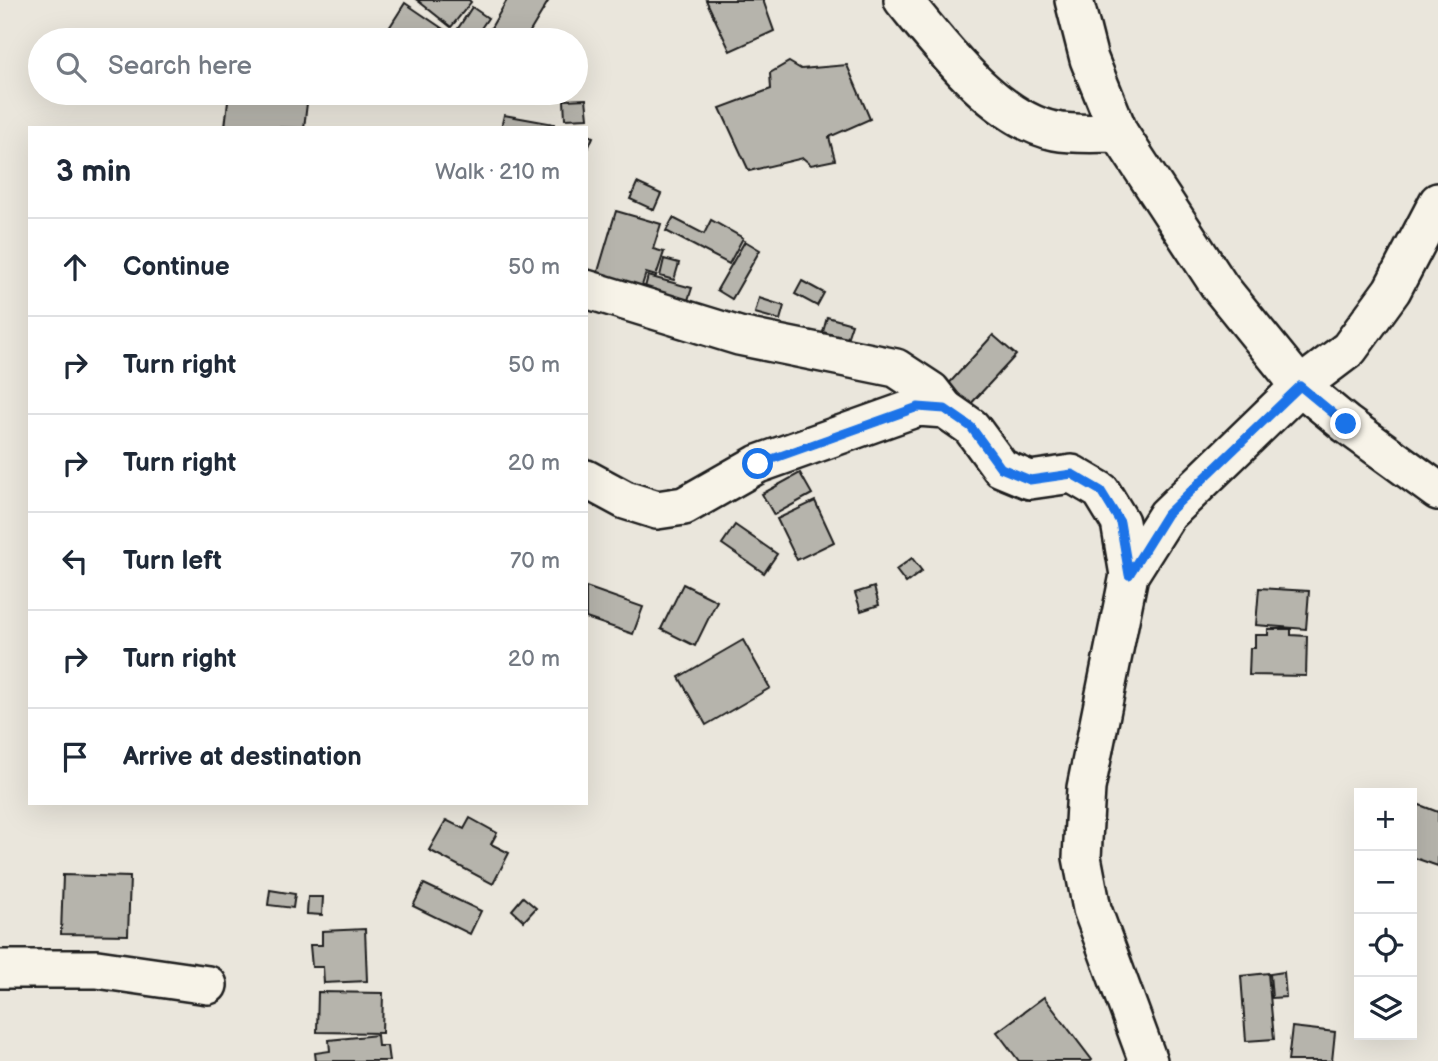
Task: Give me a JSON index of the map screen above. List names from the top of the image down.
{
  "page": {
    "search": "Search here",
    "heading": ["3 min", "Walk · 210 m"],
    "list": [
      ["Continue", "50 m"],
      ["Turn right", "50 m"],
      ["Turn right", "20 m"],
      ["Turn left", "70 m"],
      ["Turn right", "20 m"],
      "Arrive at destination"
    ],
    "map_buttons": ["+", "−"]
  }
}
